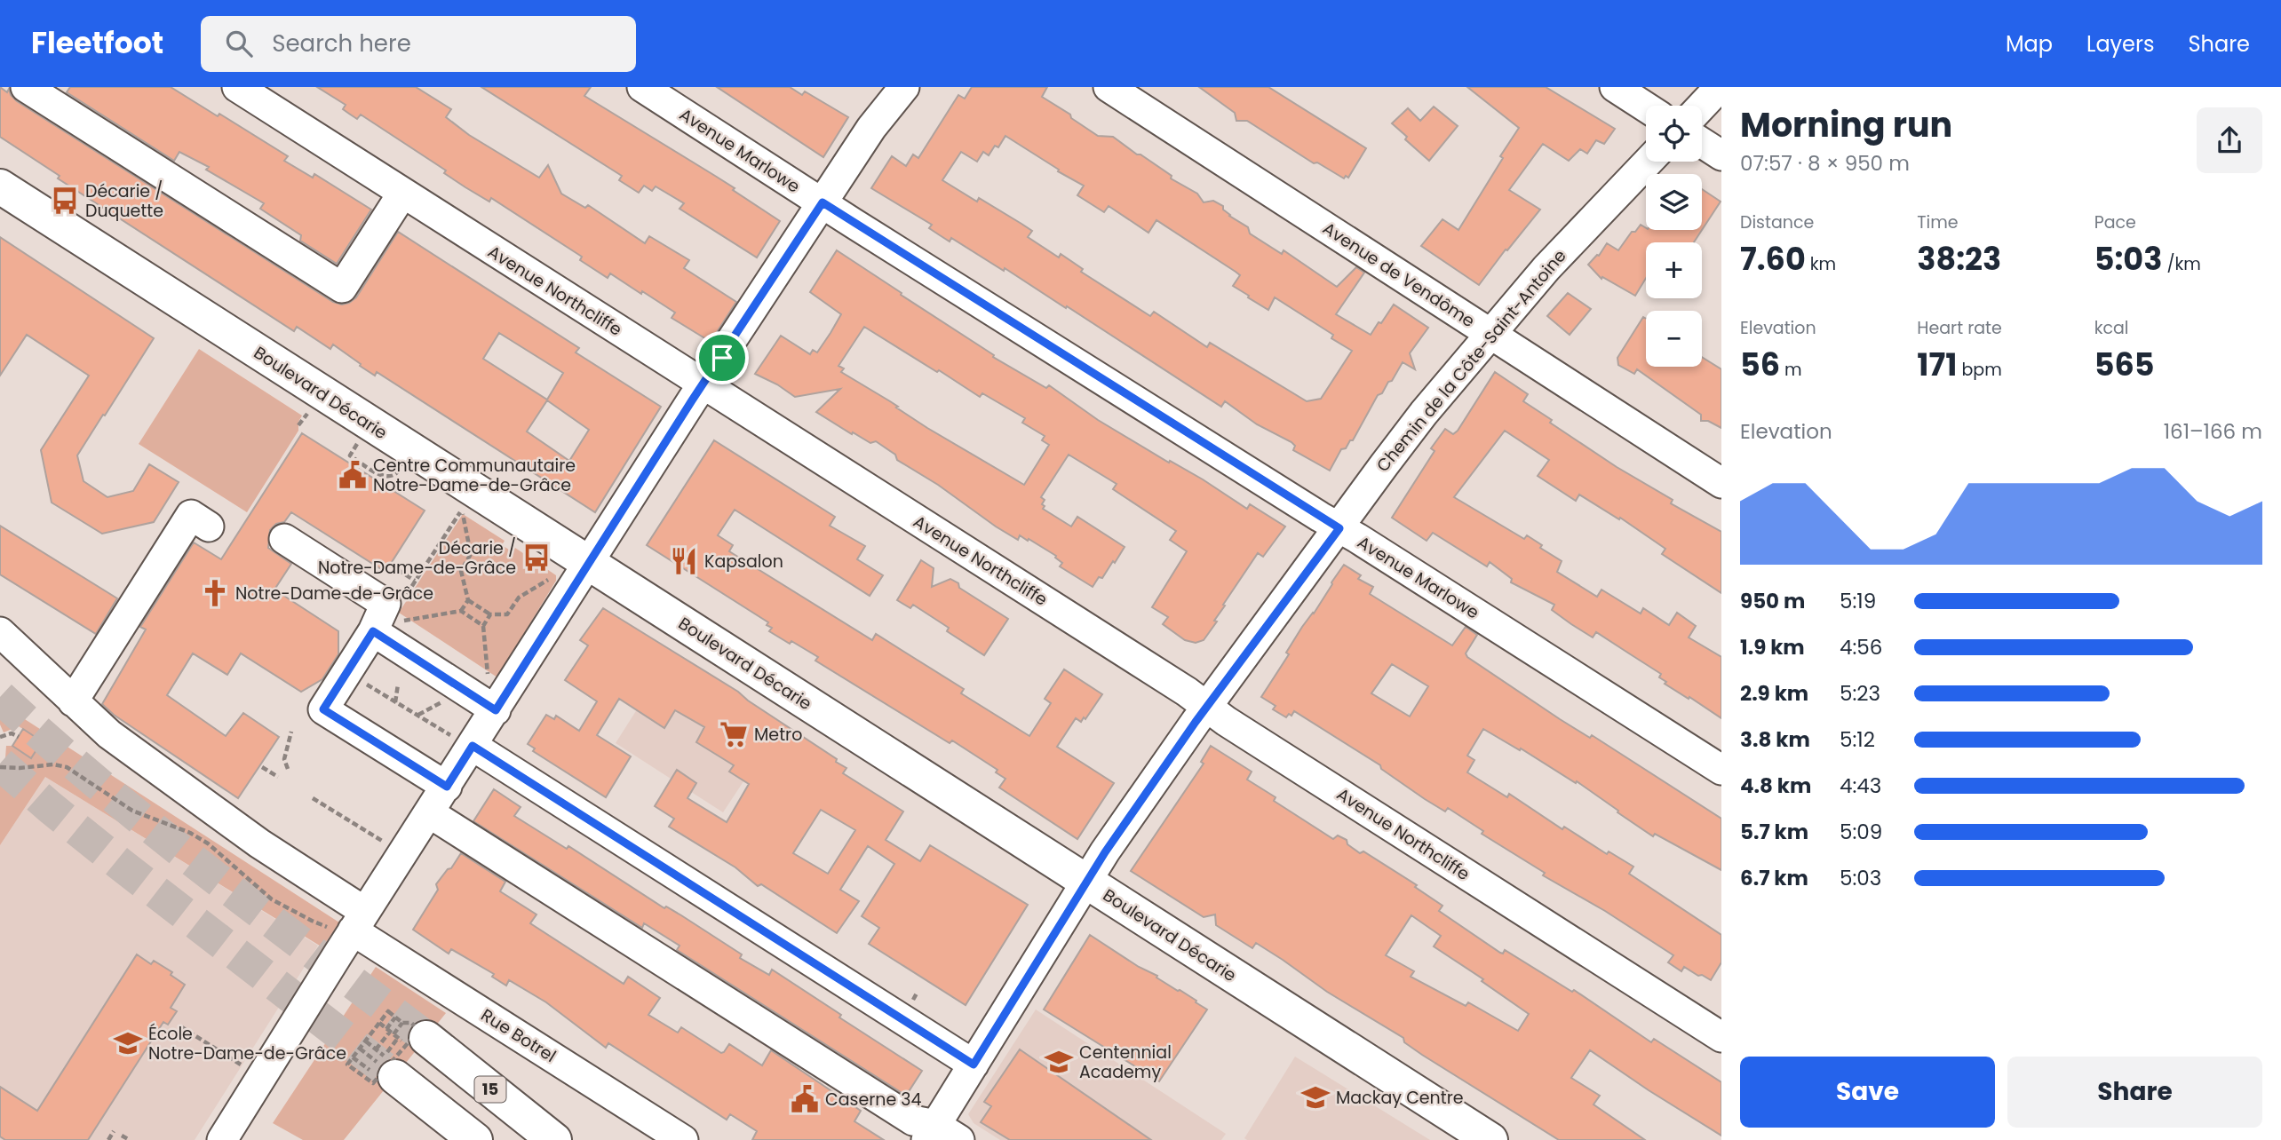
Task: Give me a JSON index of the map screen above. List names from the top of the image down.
{
  "streets": {
    "main road": ["Boulevard Décarie", "15"],
    "street": [
      "Avenue Marlowe",
      "Avenue de Vendôme",
      "Avenue Northcliffe",
      "Chemin de la Côte-Saint-Antoine",
      "Rue Botrel"
    ]
  },
  "crossings": [
    ["Avenue Marlowe", "Chemin de la Côte-Saint-Antoine"],
    ["Avenue de Vendôme", "Chemin de la Côte-Saint-Antoine"],
    ["Avenue Northcliffe", "Chemin de la Côte-Saint-Antoine"],
    ["Chemin de la Côte-Saint-Antoine", "Boulevard Décarie"]
  ],
  "places": {
    "bus stop": ["Décarie / Duquette", "Décarie / Notre-Dame-de-Grâce"],
    "public building": ["Centre Communautaire Notre-Dame-de-Grâce", "Caserne 34"],
    "restaurant": ["Kapsalon"],
    "church": ["Notre-Dame-de-Grâce"],
    "supermarket": ["Metro"],
    "school or university": ["École Notre-Dame-de-Grâce", "Centennial Academy", "Mackay Centre"]
  },
  "page": {
    "header": "Fleetfoot",
    "search": "Search here",
    "nav": ["Map", "Layers", "Share"],
    "heading": ["Morning run", "07:57 · 8 × 950 m"],
    "map_buttons": ["+", "−"],
    "stats": [
      ["Distance", "7.60 km"],
      ["Time", "38:23"],
      ["Pace", "5:03 /km"],
      ["Elevation", "56 m"],
      ["Heart rate", "171 bpm"],
      ["kcal", "565"]
    ],
    "chart": ["Elevation", "161–166 m"],
    "list": [
      {
        "name": "950 m",
        "note": "5:19"
      },
      {
        "name": "1.9 km",
        "note": "4:56"
      },
      {
        "name": "2.9 km",
        "note": "5:23"
      },
      {
        "name": "3.8 km",
        "note": "5:12"
      },
      {
        "name": "4.8 km",
        "note": "4:43"
      },
      {
        "name": "5.7 km",
        "note": "5:09"
      },
      {
        "name": "6.7 km",
        "note": "5:03"
      }
    ],
    "buttons": ["Save", "Share"]
  }
}
